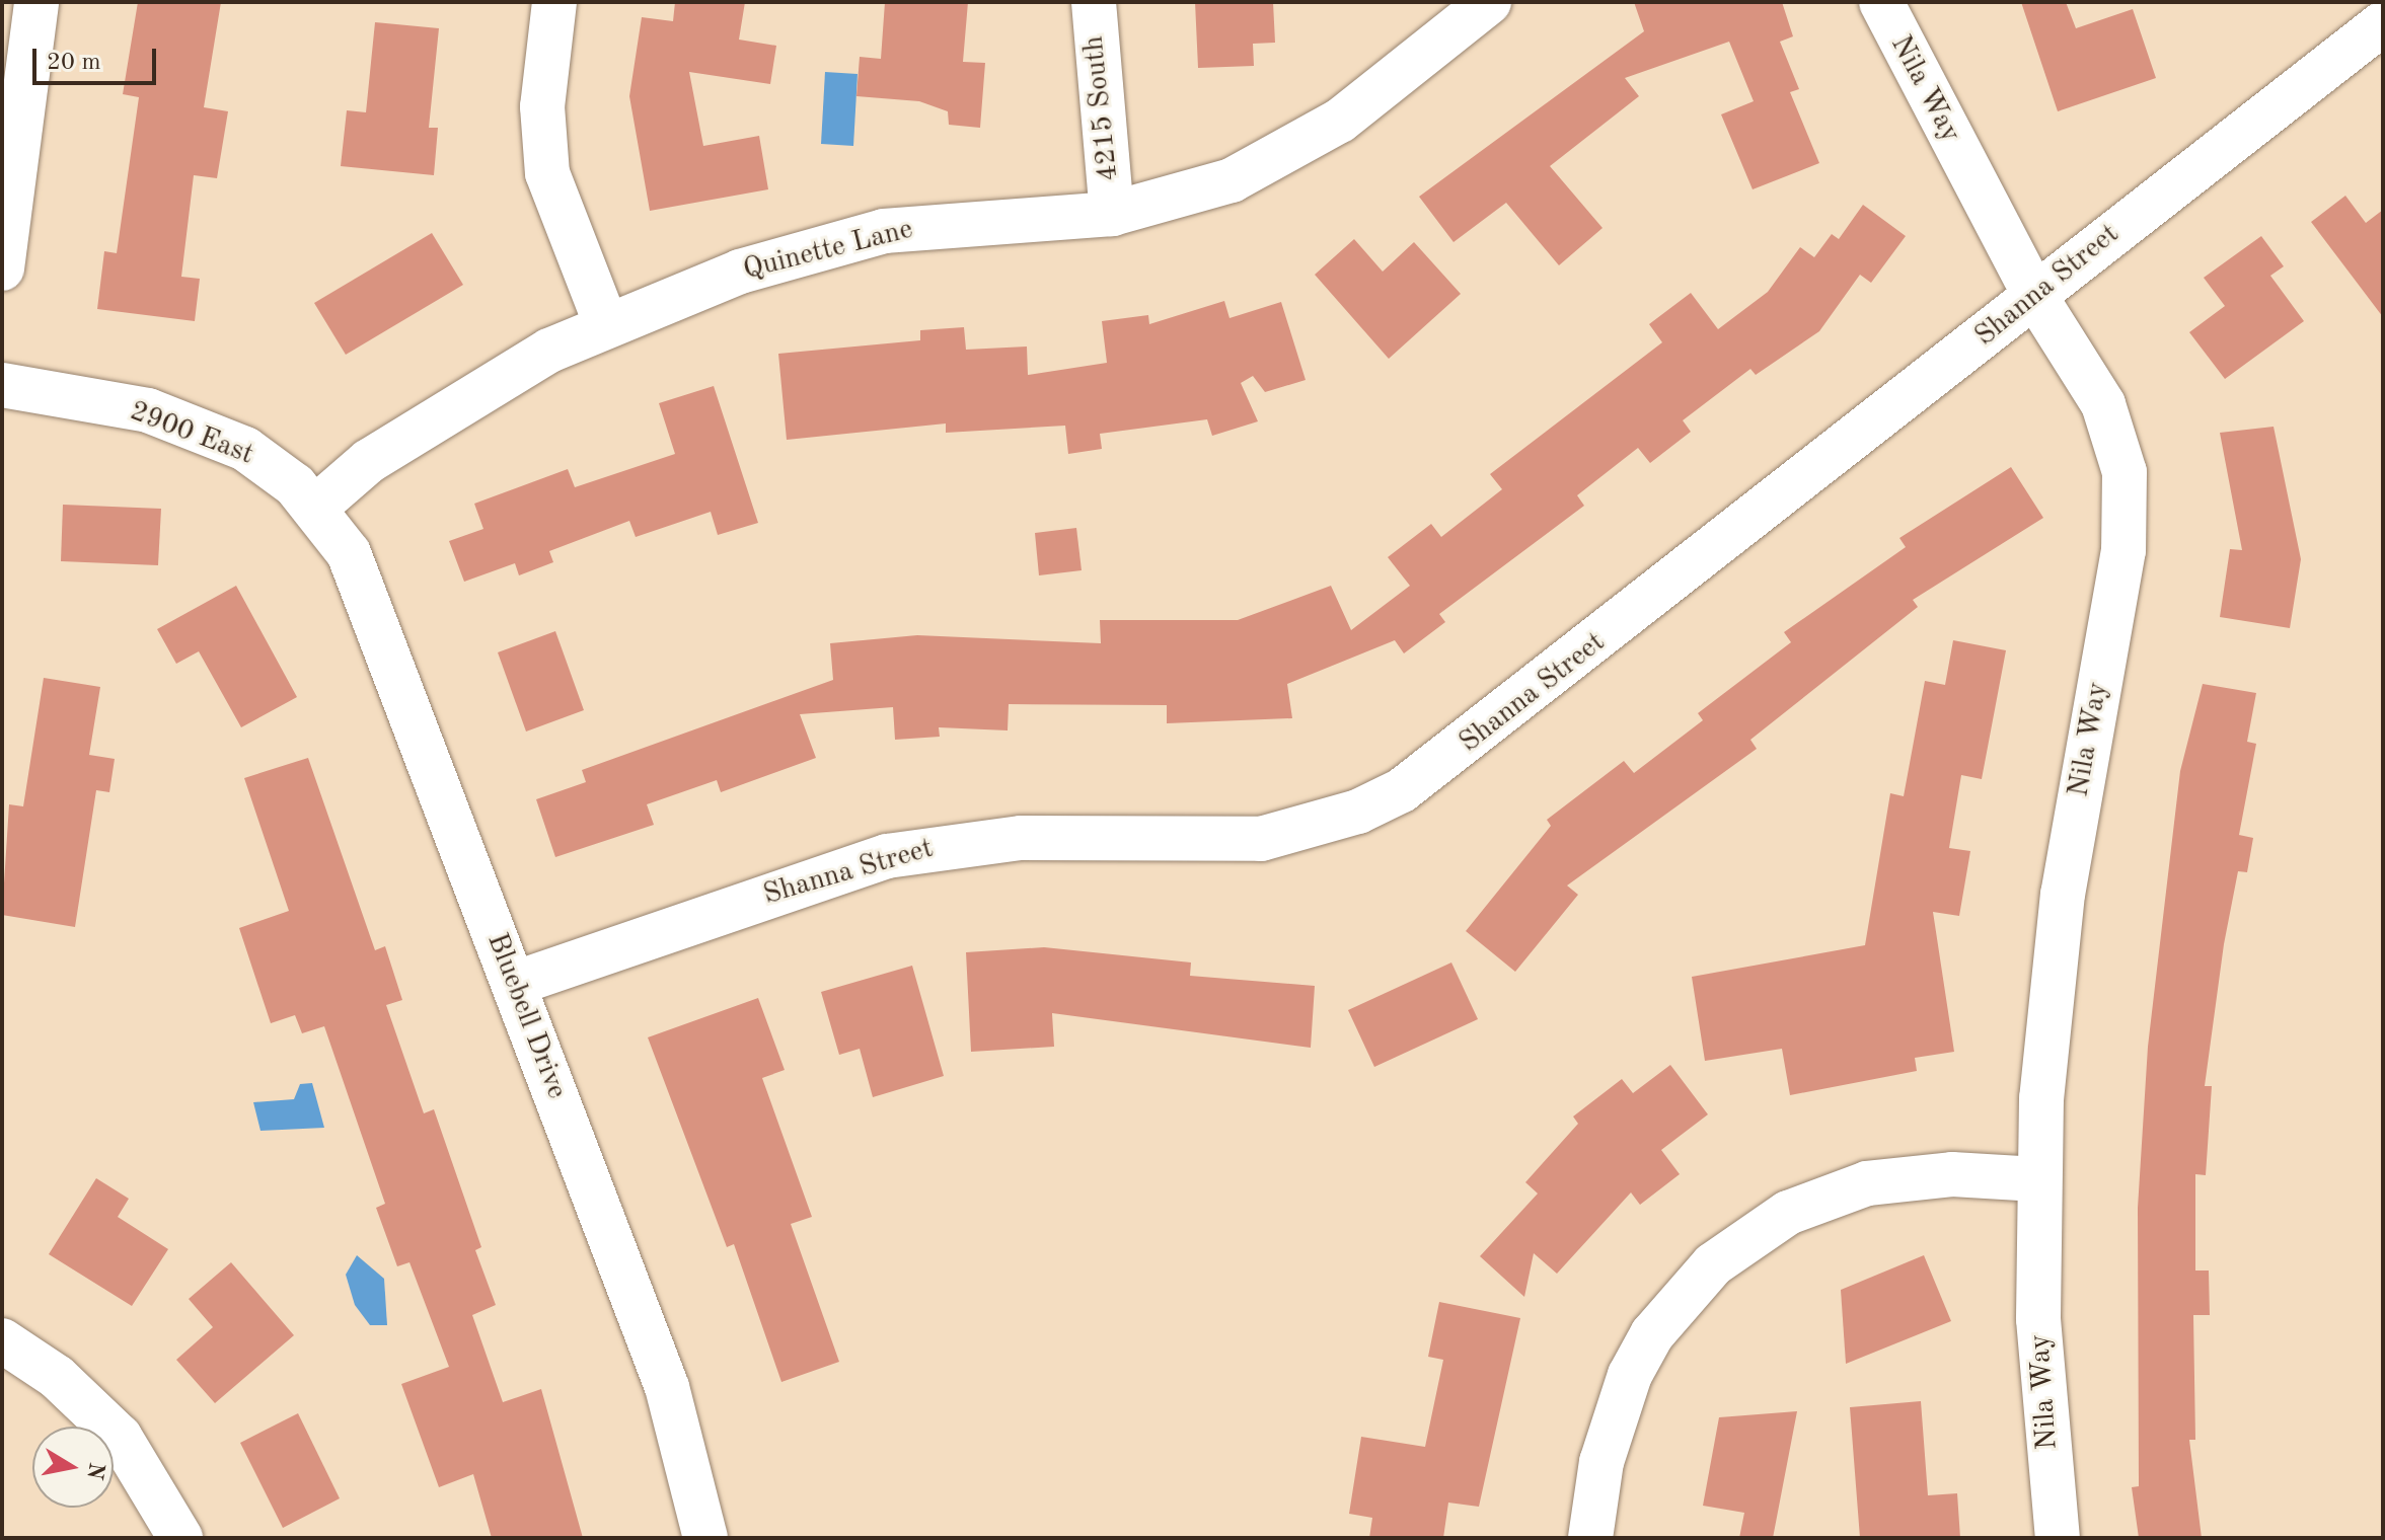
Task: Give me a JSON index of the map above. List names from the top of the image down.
{
  "streets": {
    "street": [
      "Nila Way",
      "4215 South",
      "Quinette Lane",
      "Shanna Street",
      "2900 East",
      "Bluebell Drive"
    ]
  },
  "crossings": [
    ["Nila Way", "Shanna Street"],
    ["4215 South", "Quinette Lane"],
    ["Quinette Lane", "2900 East"],
    ["Quinette Lane", "Bluebell Drive"],
    ["Shanna Street", "Bluebell Drive"],
    ["2900 East", "Bluebell Drive"]
  ],
  "scale_bar": "20 m",
  "north": "right"
}
